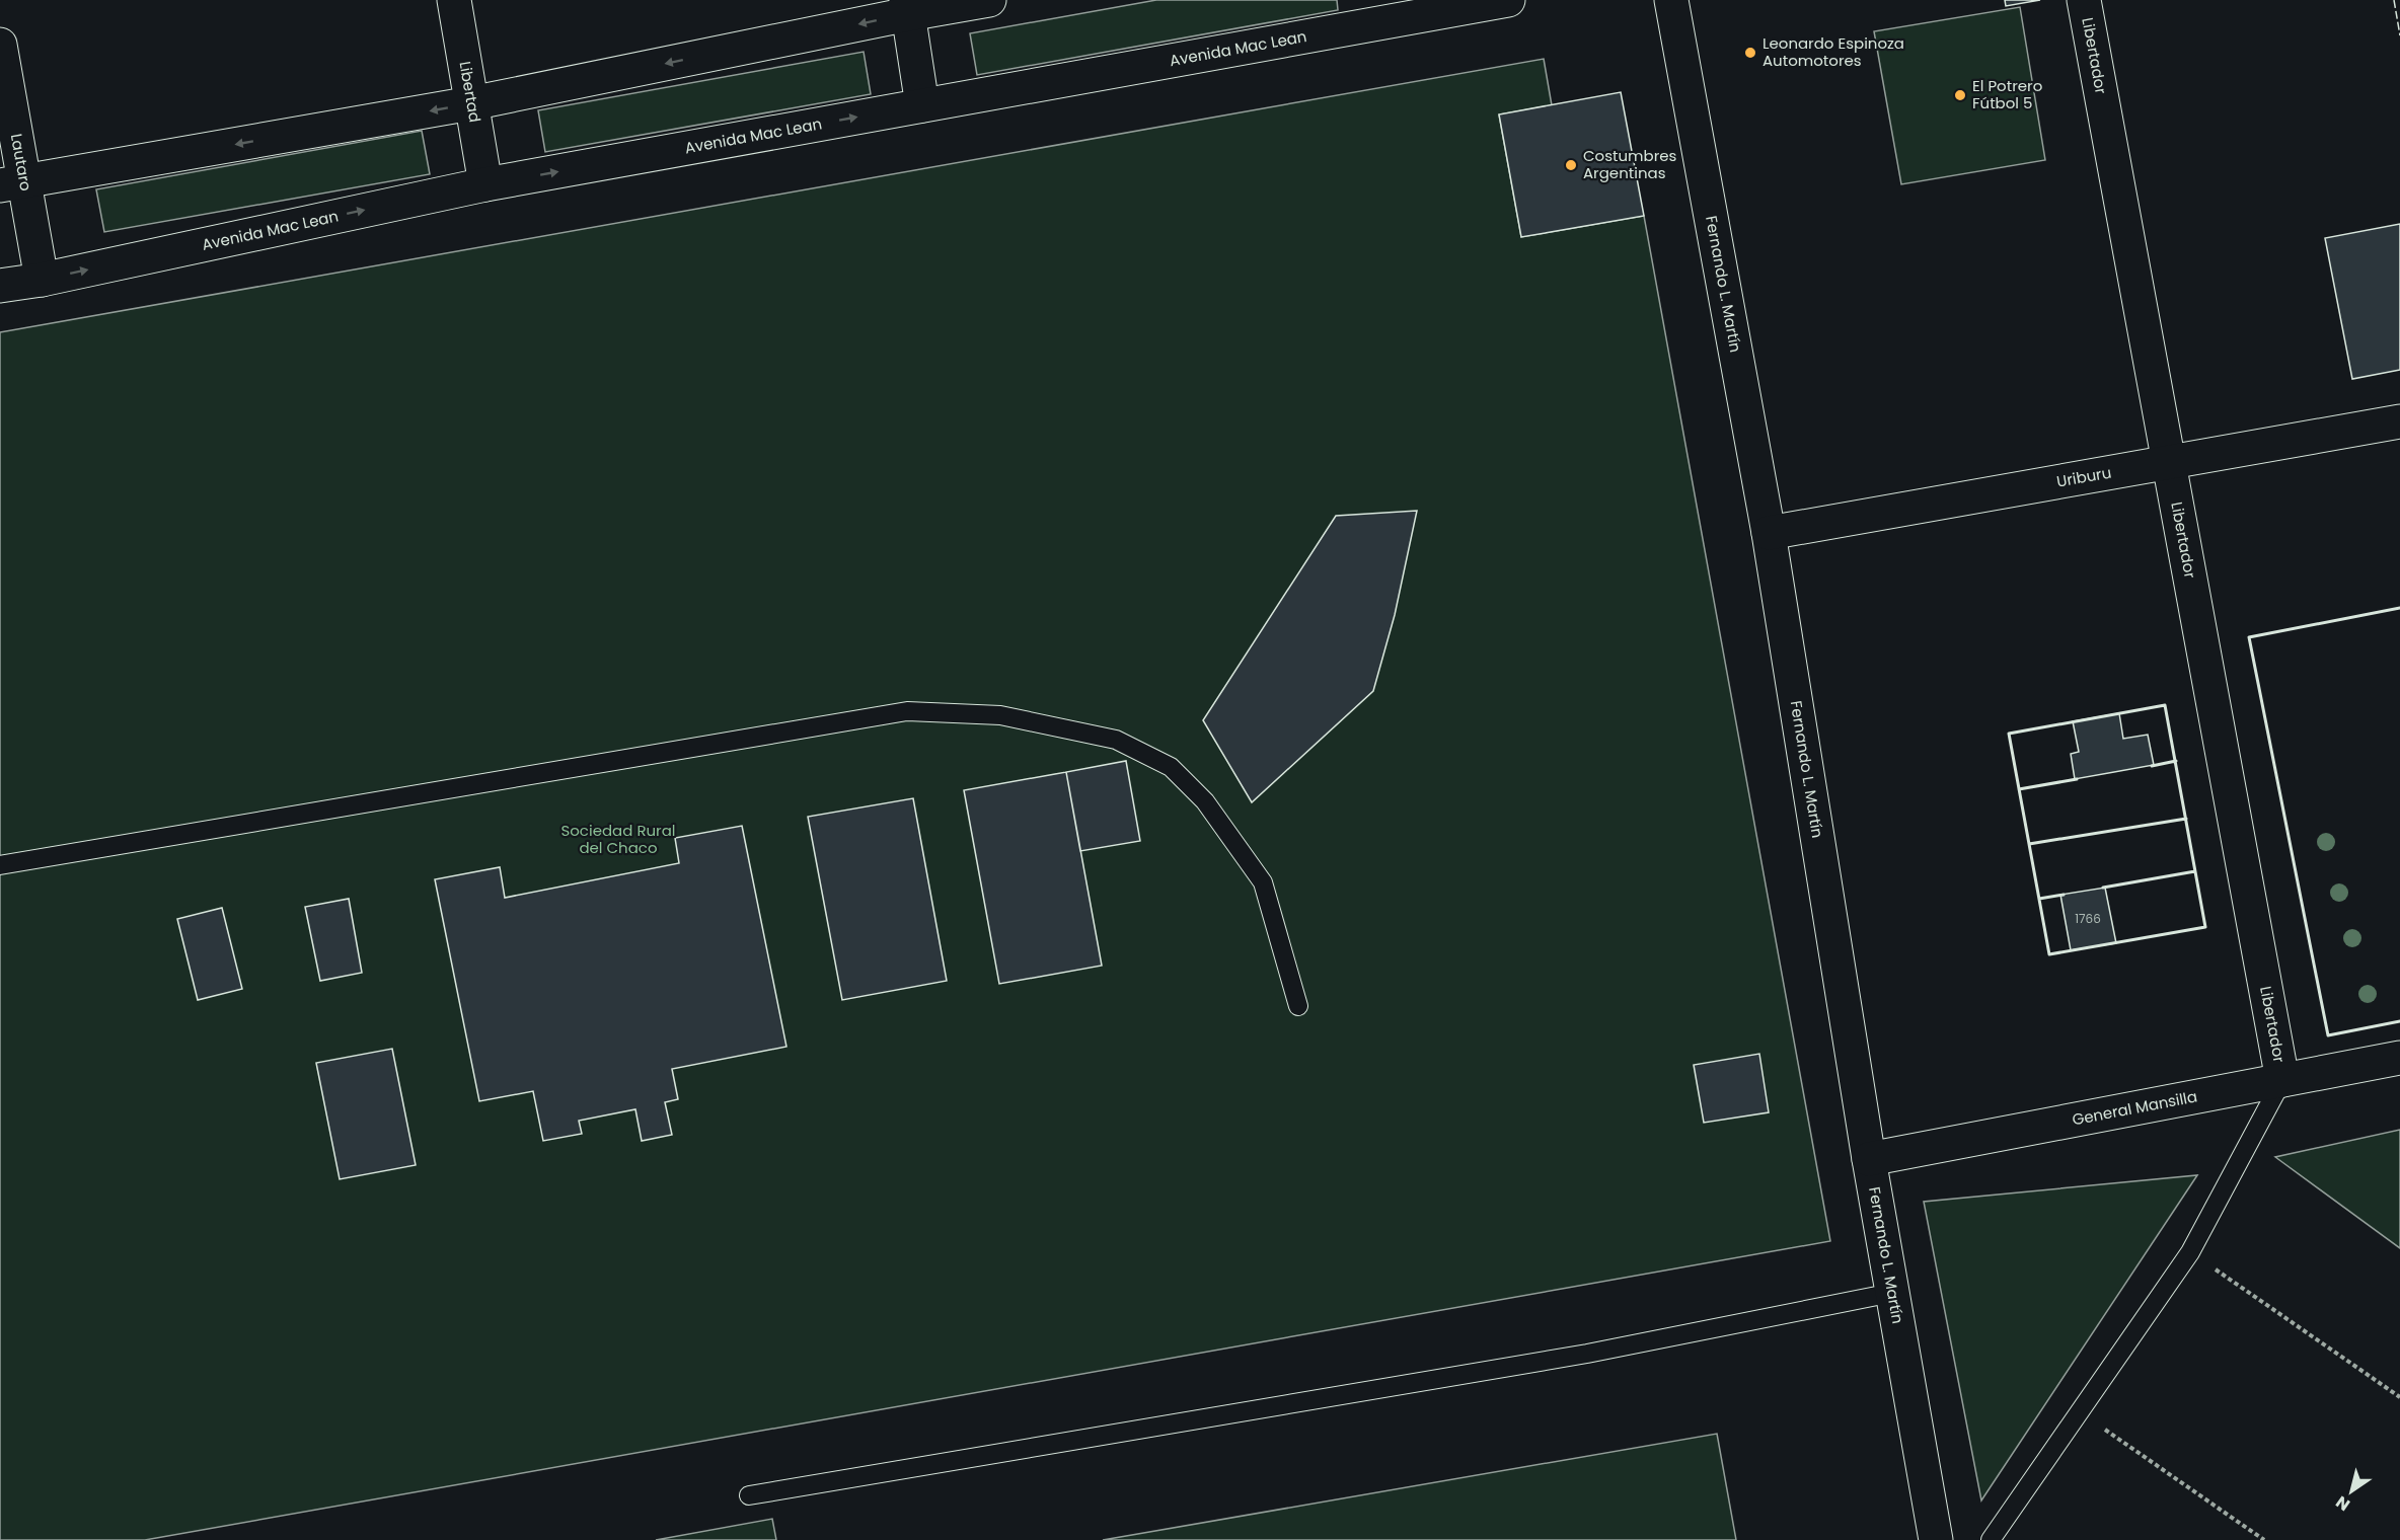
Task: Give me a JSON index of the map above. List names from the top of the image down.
{
  "streets": {
    "street": [
      "Avenida Mac Lean",
      "Libertador",
      "Libertad",
      "Lautaro",
      "Fernando L. Martín",
      "Uriburu",
      "General Mansilla"
    ]
  },
  "crossings": [
    ["Avenida Mac Lean", "Libertad"],
    ["Avenida Mac Lean", "Lautaro"],
    ["Libertador", "Uriburu"],
    ["Libertador", "General Mansilla"],
    ["Fernando L. Martín", "Uriburu"],
    ["Fernando L. Martín", "General Mansilla"]
  ],
  "parks": ["Sociedad Rural del Chaco"],
  "places": ["Leonardo Espinoza Automotores", "El Potrero Fútbol 5", "Costumbres Argentinas"],
  "house_numbers": ["1766"],
  "north": "bottom left"
}
